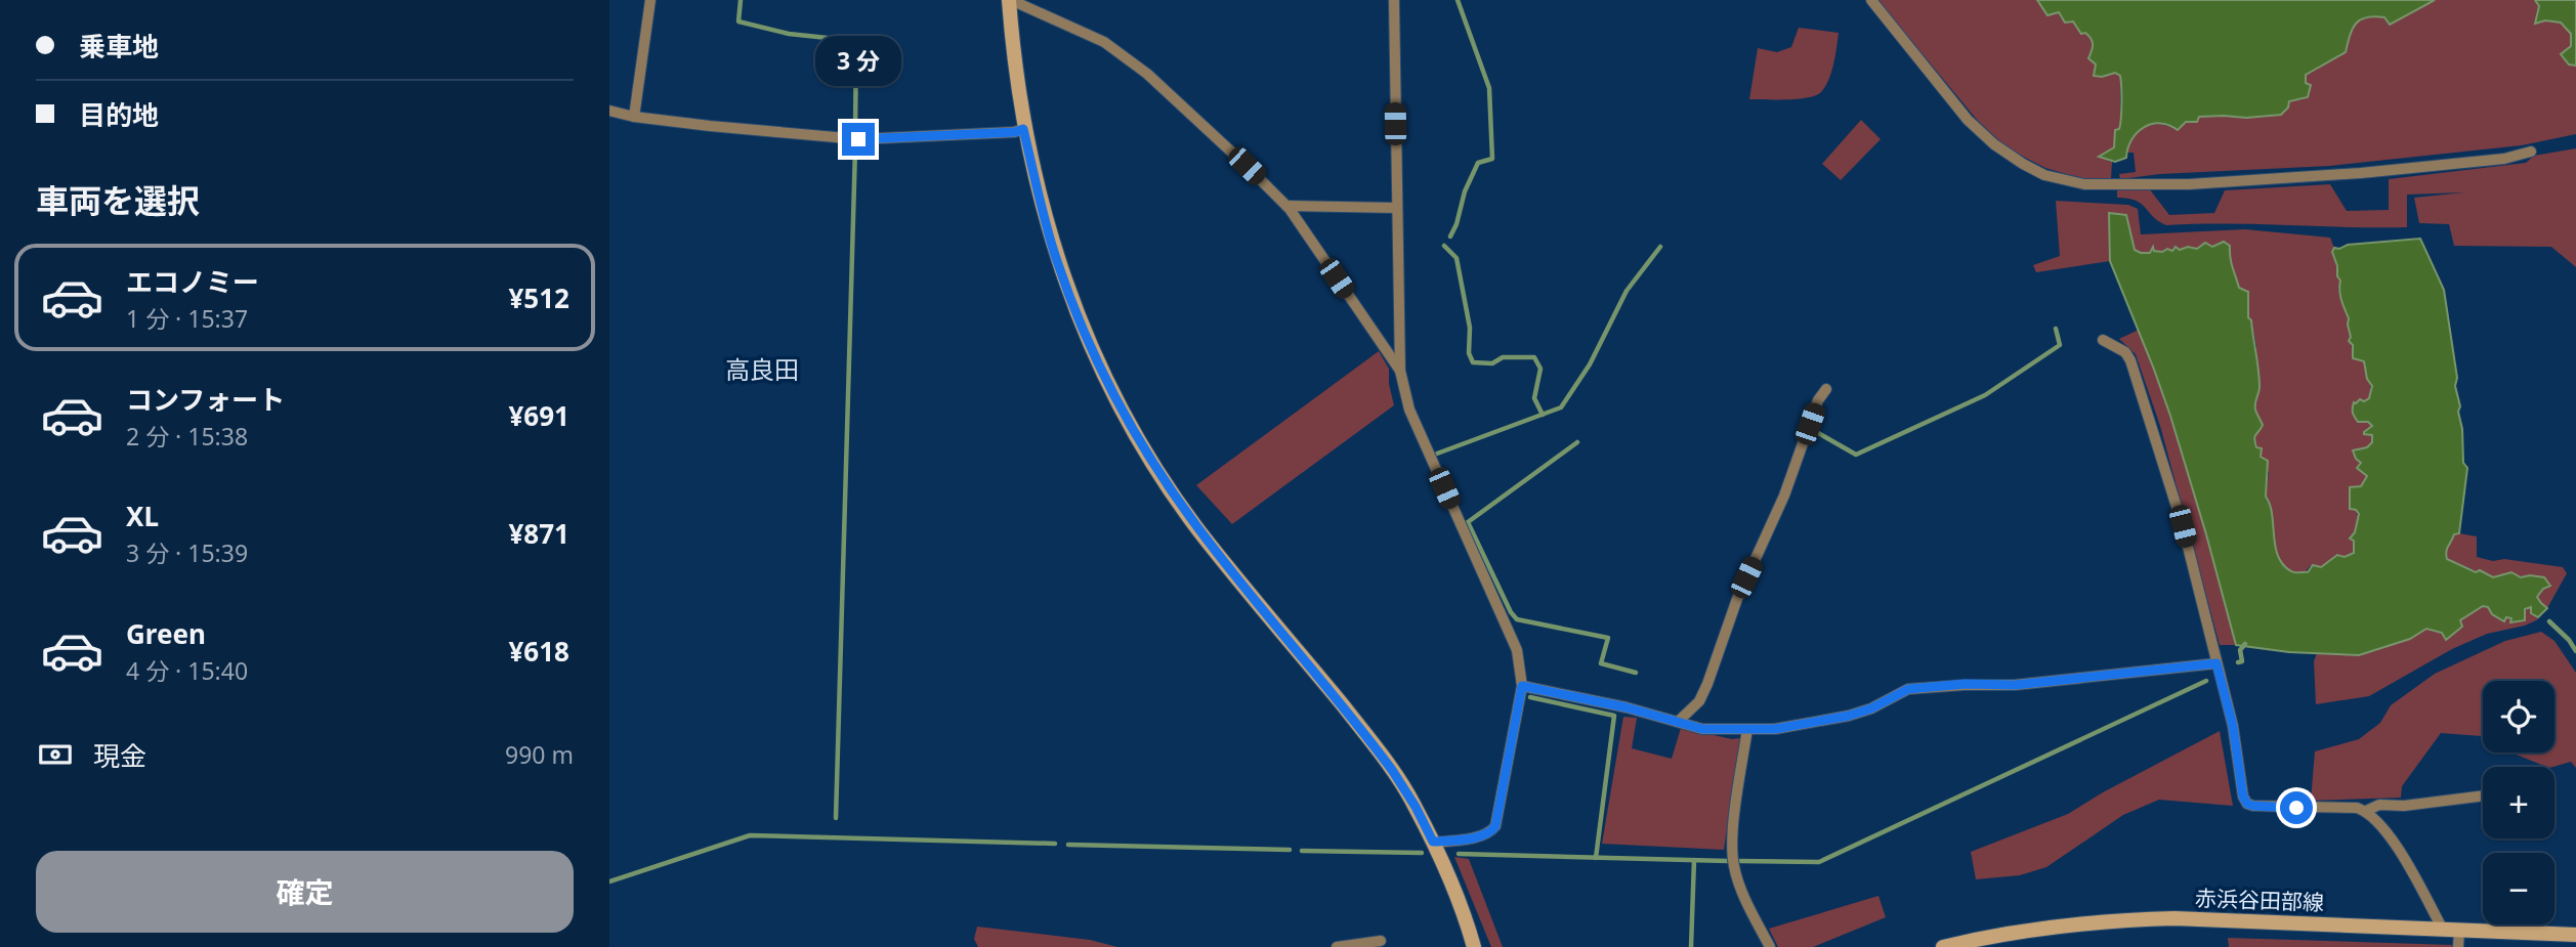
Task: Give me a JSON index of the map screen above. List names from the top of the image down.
{
  "streets": {
    "street": ["赤浜谷田部線"]
  },
  "districts": ["高良田"],
  "page": {
    "banner": ["乗車地", "目的地"],
    "bubble": "3 分",
    "heading": "車両を選択",
    "list": [
      {
        "name": "エコノミー",
        "note": "1 分 · 15:37",
        "value": "¥512"
      },
      {
        "name": "コンフォート",
        "note": "2 分 · 15:38",
        "value": "¥691"
      },
      {
        "name": "XL",
        "note": "3 分 · 15:39",
        "value": "¥871"
      },
      {
        "name": "Green",
        "note": "4 分 · 15:40",
        "value": "¥618"
      }
    ],
    "map_buttons": ["+", "−"],
    "pay": ["現金", "990 m"],
    "buttons": "確定"
  }
}
